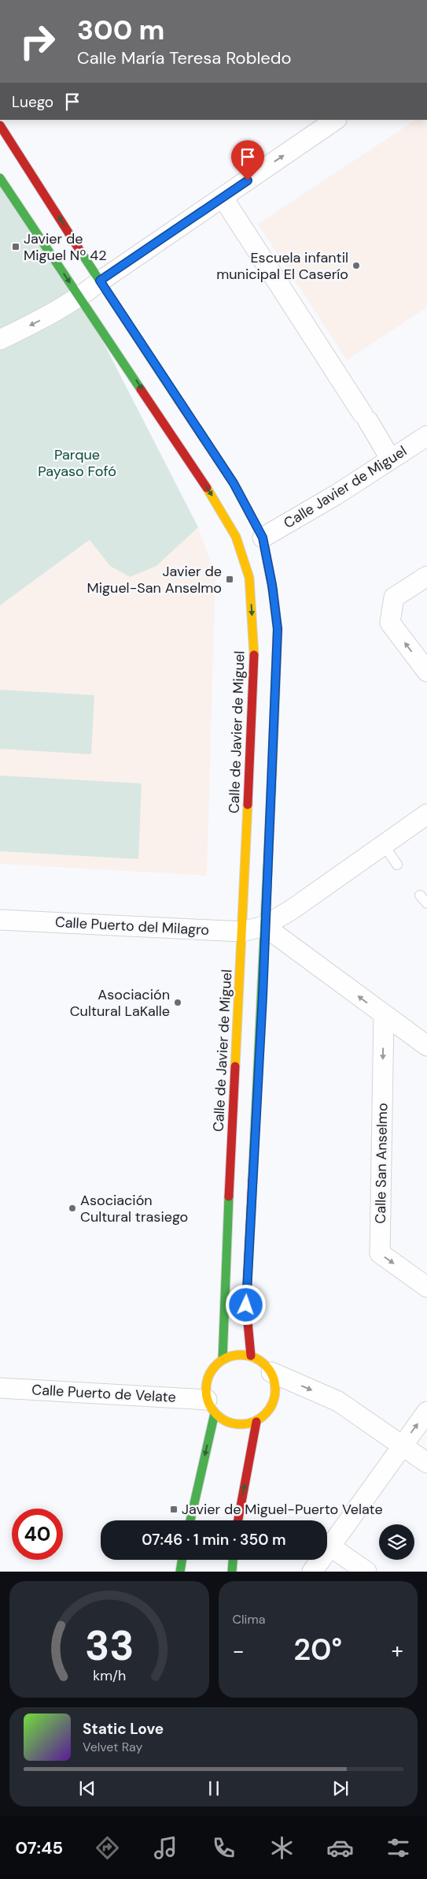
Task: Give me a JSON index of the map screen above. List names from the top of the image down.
{
  "streets": {
    "street": [
      "Calle Javier de Miguel",
      "Calle de Javier de Miguel",
      "Calle Puerto del Milagro",
      "Calle San Anselmo",
      "Calle Puerto de Velate"
    ]
  },
  "crossings": [
    ["Calle de Javier de Miguel", "Calle Puerto del Milagro"],
    ["Calle de Javier de Miguel", "Calle Puerto de Velate"]
  ],
  "parks": ["Parque Payaso Fofó"],
  "places": {
    "transit": ["Javier de Miguel Nº 42", "Javier de Miguel-San Anselmo", "Javier de Miguel-Puerto Velate"],
    "other": ["Escuela infantil municipal El Caserío", "Asociación Cultural LaKalle", "Asociación Cultural trasiego"]
  },
  "page": {
    "turn": ["300 m", "Calle María Teresa Robledo"],
    "then": "Luego",
    "limit": "40",
    "trip": "07:46 · 1 min · 350 m",
    "tile": "Clima",
    "heat": ["−", "20°", "+"],
    "song": ["Static Love", "Velvet Ray"],
    "tabs": "07:45",
    "gauge": ["33", "km/h"]
  }
}
